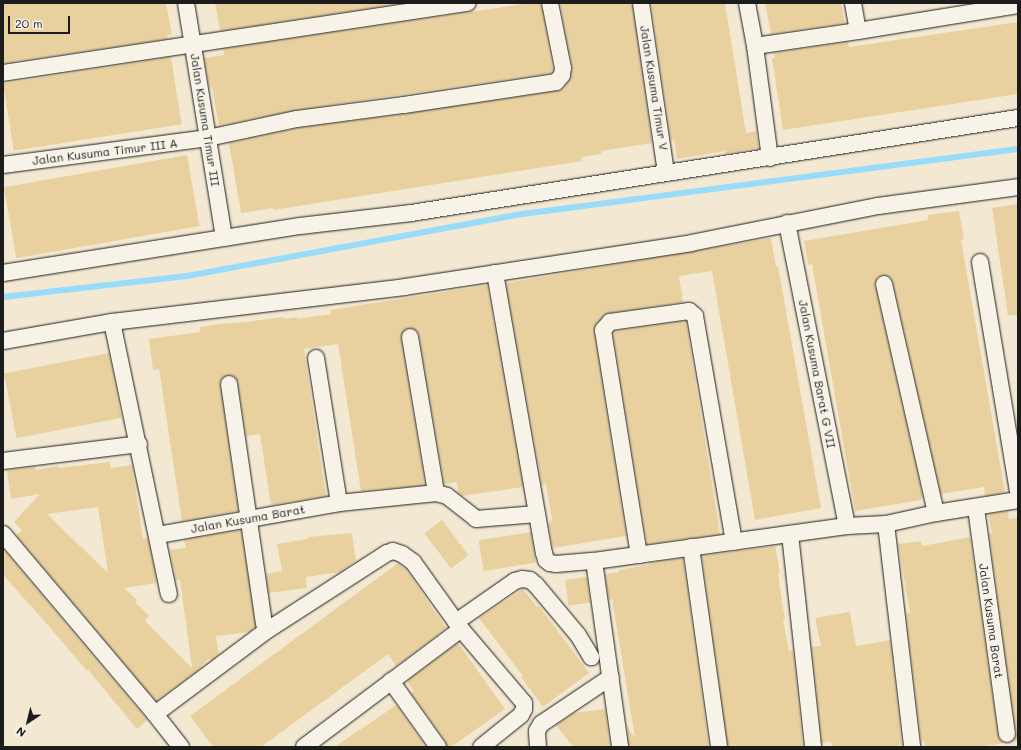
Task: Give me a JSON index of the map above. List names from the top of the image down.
{
  "streets": {
    "street": [
      "Jalan Kusuma Timur V",
      "Jalan Kusuma Timur III",
      "Jalan Kusuma Timur III A",
      "Jalan Kusuma Barat G VII",
      "Jalan Kusuma Barat"
    ]
  },
  "crossings": [
    ["Jalan Kusuma Timur III", "Jalan Kusuma Timur III A"]
  ],
  "scale_bar": "20 m",
  "north": "bottom left"
}
